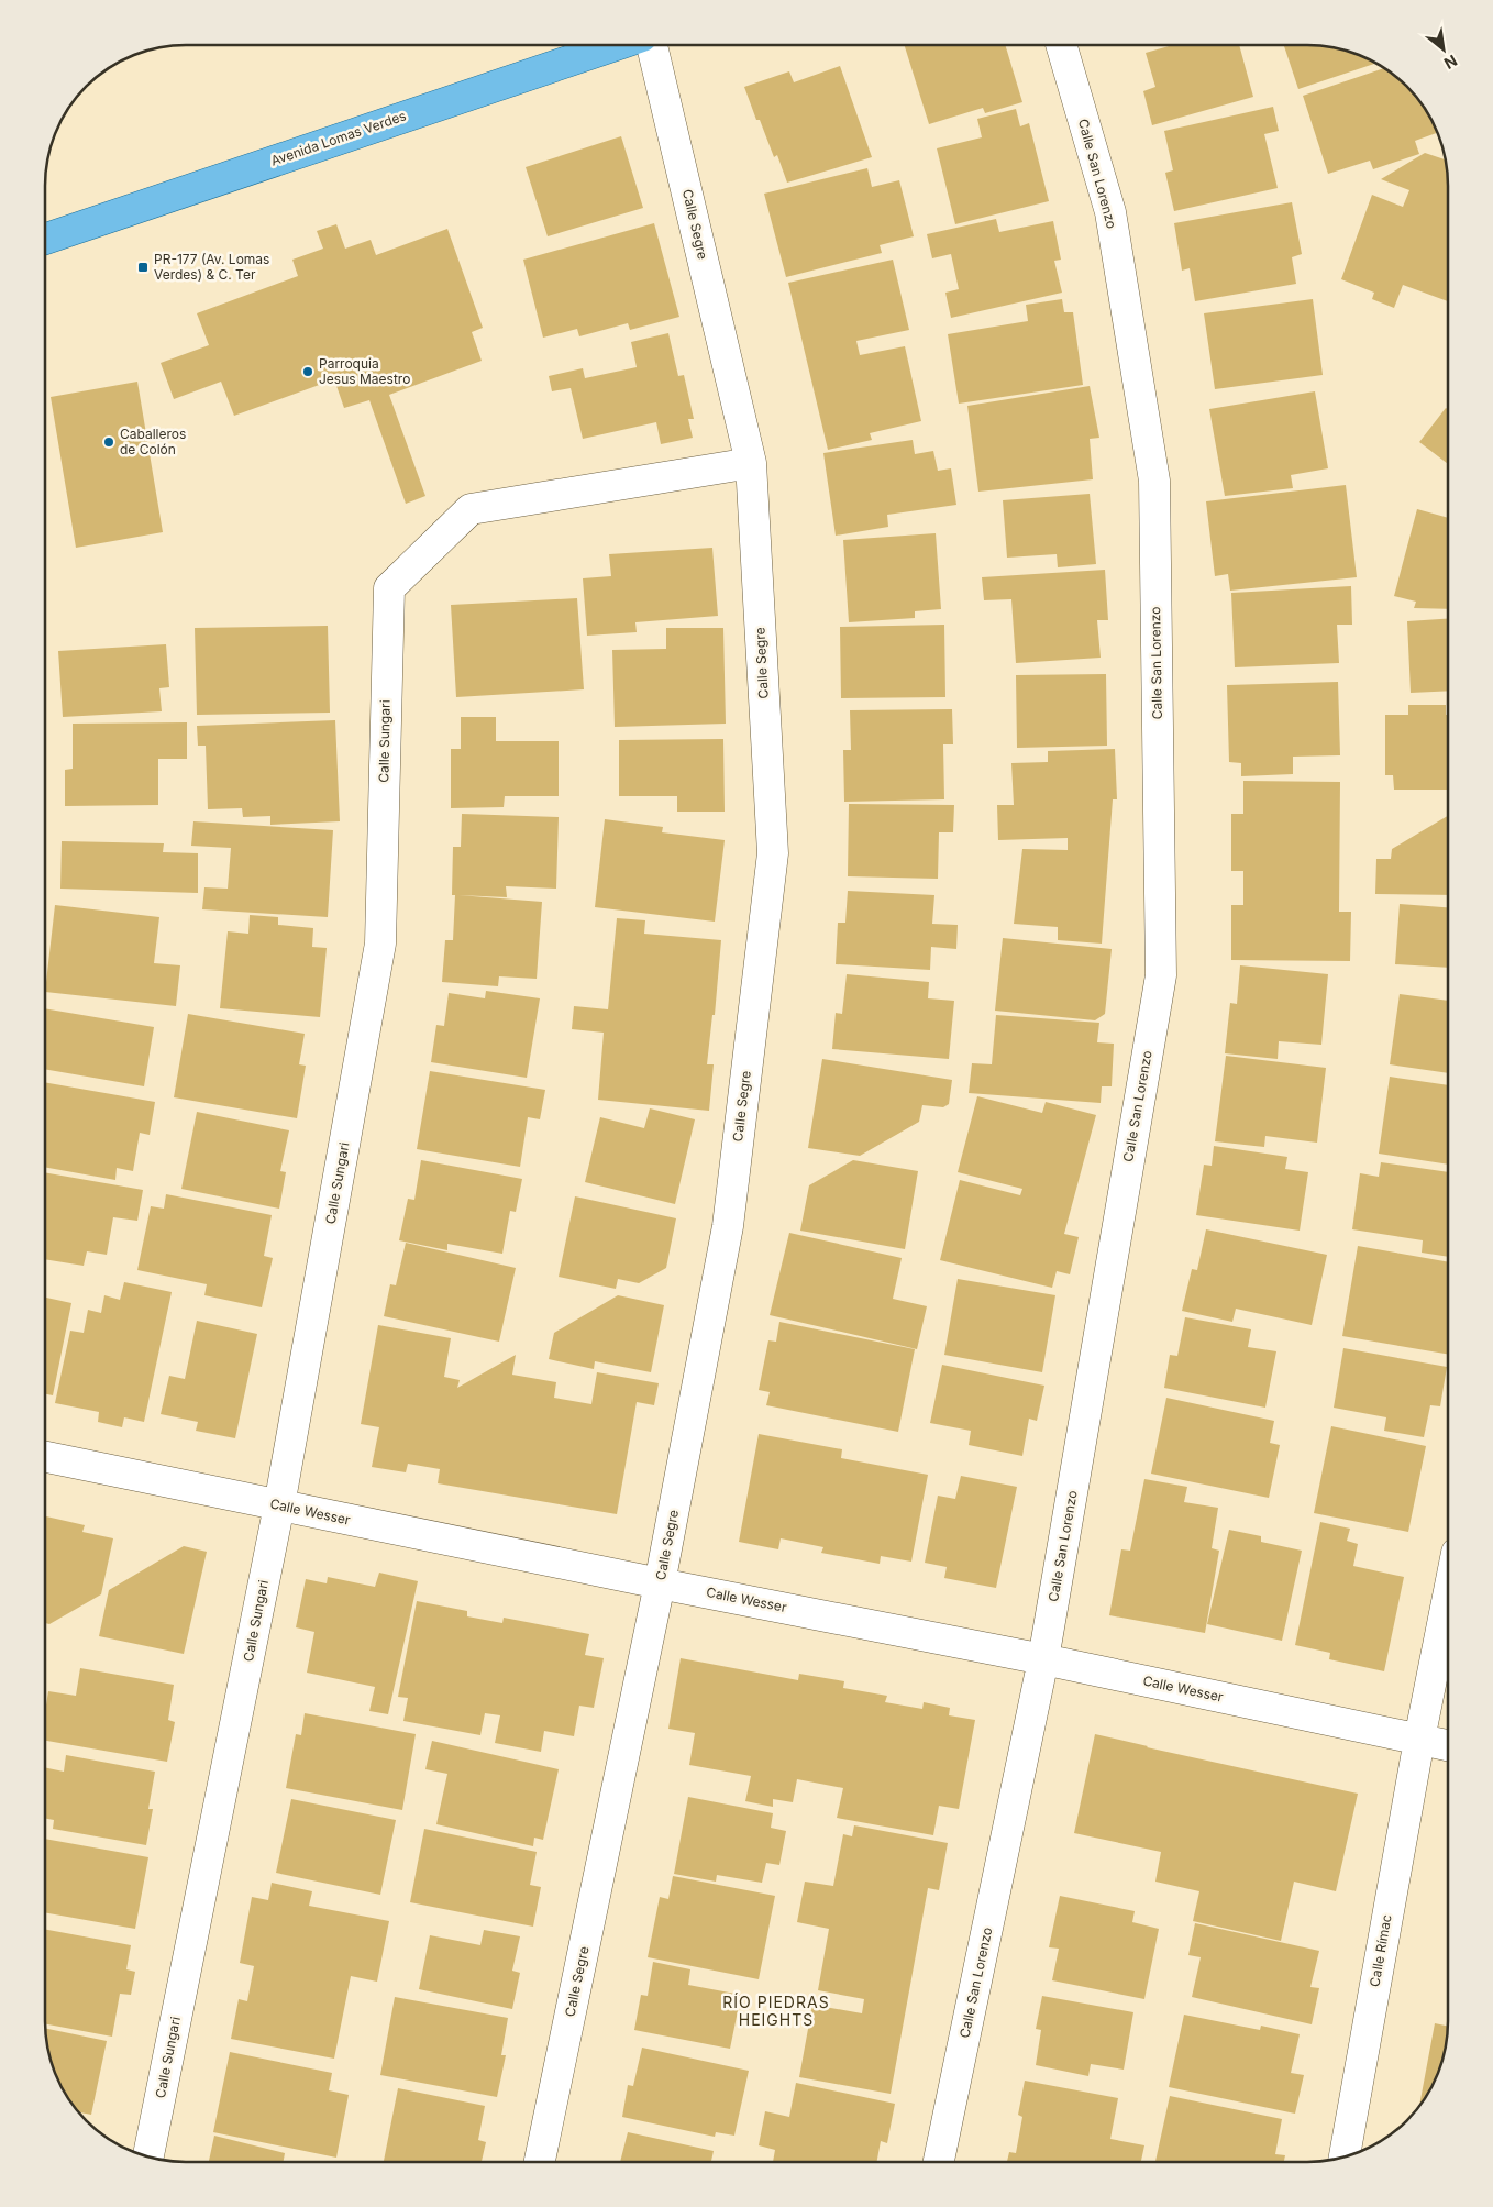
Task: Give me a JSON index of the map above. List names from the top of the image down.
{
  "streets": {
    "main road": ["Avenida Lomas Verdes"],
    "street": [
      "Calle San Lorenzo",
      "Calle Segre",
      "Calle Sungari",
      "Calle Wesser",
      "Calle Rímac"
    ]
  },
  "crossings": [
    ["Calle San Lorenzo", "Calle Wesser"],
    ["Calle Segre", "Calle Sungari"],
    ["Calle Segre", "Calle Wesser"],
    ["Calle Sungari", "Calle Wesser"],
    ["Calle Wesser", "Calle Rímac"]
  ],
  "districts": ["RÍO PIEDRAS HEIGHTS"],
  "places": {
    "transit": ["PR-177 (Av. Lomas Verdes) & C. Ter"],
    "other": ["Parroquia Jesus Maestro", "Caballeros de Colón"]
  },
  "north": "bottom right"
}
